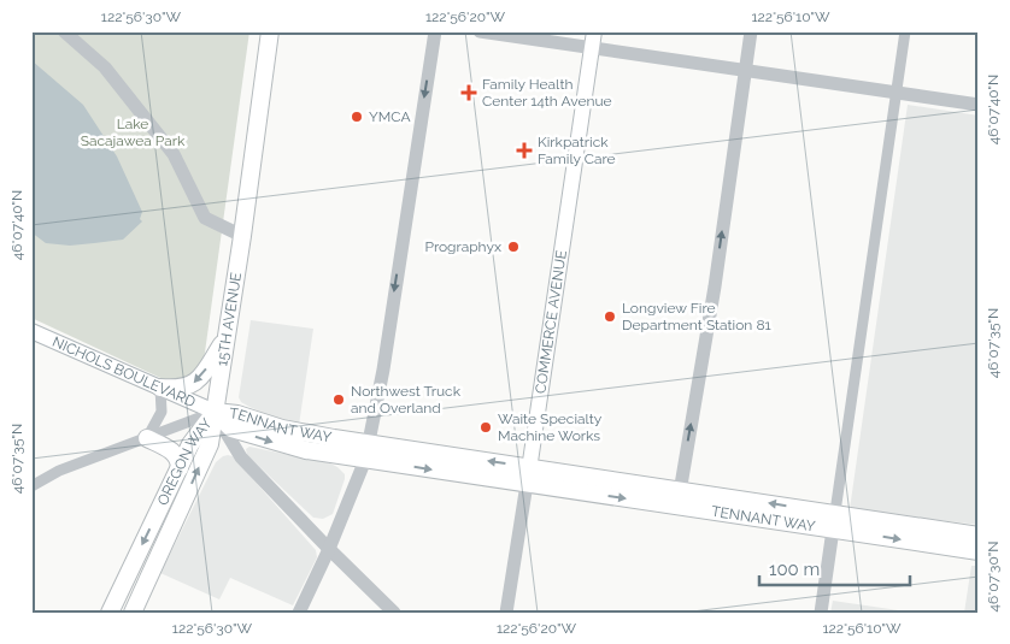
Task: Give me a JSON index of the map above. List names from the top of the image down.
{
  "streets": {
    "main road": [
      "15TH AVENUE",
      "COMMERCE AVENUE",
      "NICHOLS BOULEVARD",
      "TENNANT WAY",
      "OREGON WAY"
    ]
  },
  "crossings": [
    ["15TH AVENUE", "NICHOLS BOULEVARD"],
    ["15TH AVENUE", "TENNANT WAY"],
    ["15TH AVENUE", "OREGON WAY"],
    ["COMMERCE AVENUE", "TENNANT WAY"],
    ["NICHOLS BOULEVARD", "TENNANT WAY"],
    ["NICHOLS BOULEVARD", "OREGON WAY"],
    ["TENNANT WAY", "OREGON WAY"]
  ],
  "parks": ["Lake Sacajawea Park"],
  "places": {
    "health": ["Family Health Center 14th Avenue", "Kirkpatrick Family Care"],
    "other": [
      "YMCA",
      "Prographyx",
      "Longview Fire Department Station 81",
      "Northwest Truck and Overland",
      "Waite Specialty Machine Works"
    ]
  },
  "scale_bar": "100 m",
  "coordinates": [
    "122°56'30\"W",
    "122°56'20\"W",
    "122°56'10\"W",
    "46°07'40\"N",
    "46°07'35\"N",
    "46°07'30\"N"
  ]
}
